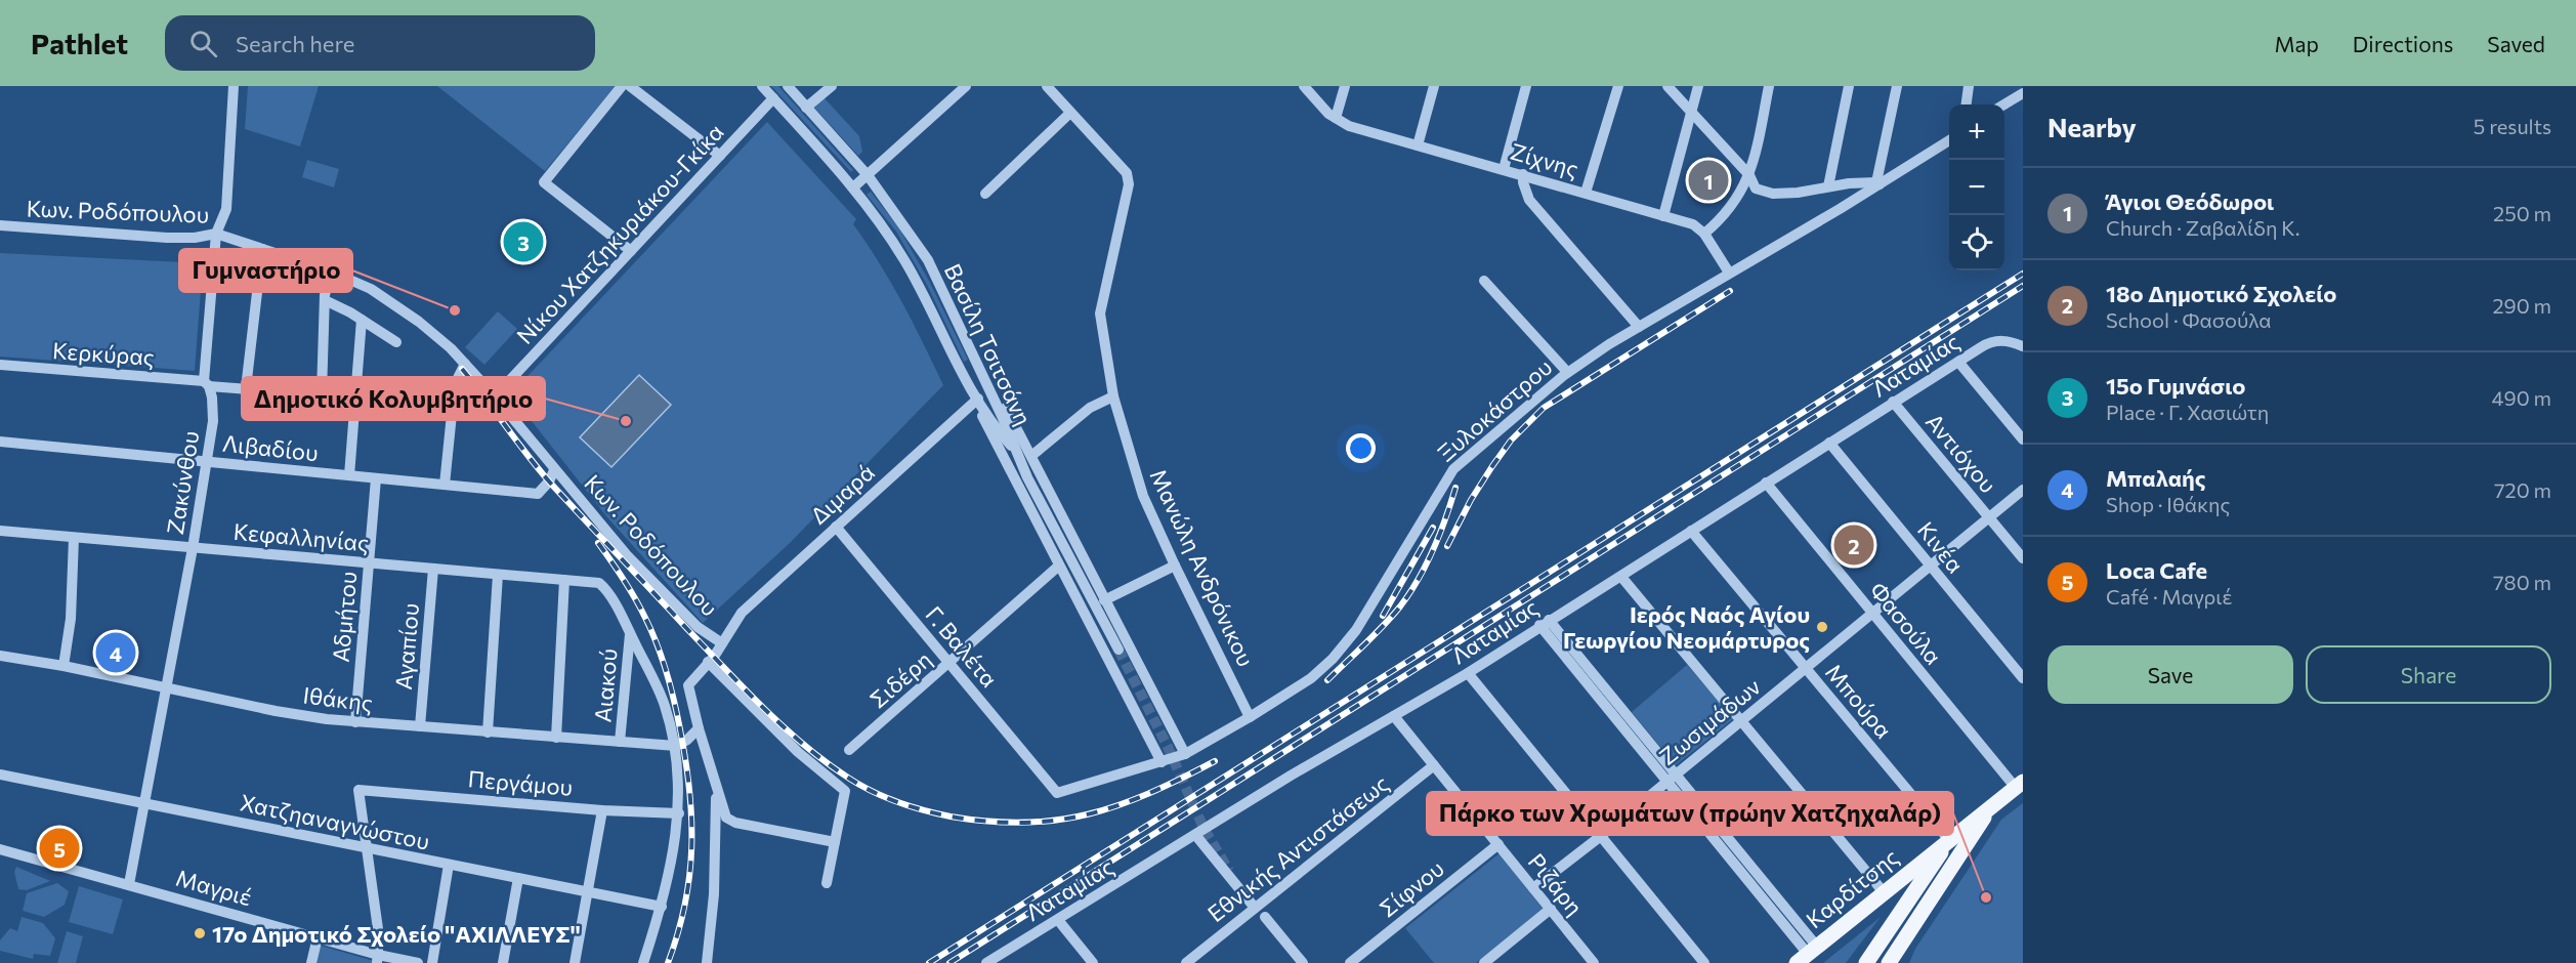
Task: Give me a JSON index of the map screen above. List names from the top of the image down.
{
  "streets": {
    "main road": ["Καρδίτσης"],
    "street": [
      "Ζίχνης",
      "Κων. Ροδόπουλου",
      "Νίκου Χατζηκυριάκου-Γκίκα",
      "Βασίλη Τσιτσάνη",
      "Κερκύρας",
      "Λαταμίας",
      "Ξυλοκάστρου",
      "Λιβαδίου",
      "Αντιόχου",
      "Ζακύνθου",
      "Διμαρά",
      "Κεφαλληνίας",
      "Κινέα",
      "Μανώλη Ανδρόνικου",
      "Αδμήτου",
      "Φασούλα",
      "Αγαπίου",
      "Γ. Βαλέτα",
      "Σιδέρη",
      "Αιακού",
      "Ιθάκης",
      "Μπούρα",
      "Ζωσιμάδων",
      "Περγάμου",
      "Χατζηαναγνώστου",
      "Εθνικής Αντιστάσεως",
      "Ριζάρη",
      "Μαγριέ",
      "Σίφνου"
    ]
  },
  "crossings": [
    ["Κων. Ροδόπουλου", "Νίκου Χατζηκυριάκου-Γκίκα"],
    ["Κων. Ροδόπουλου", "Λιβαδίου"],
    ["Κων. Ροδόπουλου", "Ζακύνθου"],
    ["Κων. Ροδόπουλου", "Διμαρά"],
    ["Νίκου Χατζηκυριάκου-Γκίκα", "Βασίλη Τσιτσάνη"],
    ["Βασίλη Τσιτσάνη", "Ξυλοκάστρου"],
    ["Βασίλη Τσιτσάνη", "Διμαρά"],
    ["Βασίλη Τσιτσάνη", "Σιδέρη"],
    ["Κερκύρας", "Ζακύνθου"],
    ["Λαταμίας", "Αντιόχου"],
    ["Λαταμίας", "Κινέα"],
    ["Λαταμίας", "Φασούλα"],
    ["Λαταμίας", "Μπούρα"],
    ["Λαταμίας", "Ριζάρη"],
    ["Ξυλοκάστρου", "Μανώλη Ανδρόνικου"],
    ["Ξυλοκάστρου", "Γ. Βαλέτα"],
    ["Λιβαδίου", "Ζακύνθου"],
    ["Λιβαδίου", "Αδμήτου"],
    ["Αντιόχου", "Ζωσιμάδων"],
    ["Ζακύνθου", "Κεφαλληνίας"],
    ["Ζακύνθου", "Ιθάκης"],
    ["Ζακύνθου", "Χατζηαναγνώστου"],
    ["Ζακύνθου", "Μαγριέ"],
    ["Διμαρά", "Γ. Βαλέτα"],
    ["Κεφαλληνίας", "Αδμήτου"],
    ["Κεφαλληνίας", "Αγαπίου"],
    ["Κεφαλληνίας", "Αιακού"],
    ["Κινέα", "Ζωσιμάδων"],
    ["Αδμήτου", "Ιθάκης"],
    ["Φασούλα", "Ζωσιμάδων"],
    ["Φασούλα", "Καρδίτσης"],
    ["Αγαπίου", "Ιθάκης"],
    ["Γ. Βαλέτα", "Σιδέρη"],
    ["Αιακού", "Ιθάκης"],
    ["Μπούρα", "Ζωσιμάδων"],
    ["Μπούρα", "Καρδίτσης"],
    ["Ζωσιμάδων", "Ριζάρη"],
    ["Περγάμου", "Χατζηαναγνώστου"],
    ["Εθνικής Αντιστάσεως", "Ριζάρη"],
    ["Ριζάρη", "Σίφνου"]
  ],
  "places": [
    "Γυμναστήριο",
    "Δημοτικό Κολυμβητήριο",
    "Ιερός Ναός Αγίου Γεωργίου Νεομάρτυρος",
    "Πάρκο των Χρωμάτων (πρώην Χατζηχαλάρ)",
    "17ο Δημοτικό Σχολείο ''ΑΧΙΛΛΕΥΣ''"
  ],
  "page": {
    "header": "Pathlet",
    "search": "Search here",
    "nav": ["Map", "Directions", "Saved"],
    "heading": ["Nearby", "5 results"],
    "map_buttons": ["+", "−"],
    "pins": [
      "1",
      "3",
      "2",
      "4",
      "5"
    ],
    "list": [
      {
        "mark": "1",
        "name": "Άγιοι Θεόδωροι",
        "note": "Church · Ζαβαλίδη Κ.",
        "value": "250 m"
      },
      {
        "mark": "2",
        "name": "18ο Δημοτικό Σχολείο",
        "note": "School · Φασούλα",
        "value": "290 m"
      },
      {
        "mark": "3",
        "name": "15ο Γυμνάσιο",
        "note": "Place · Γ. Χασιώτη",
        "value": "490 m"
      },
      {
        "mark": "4",
        "name": "Μπαλαής",
        "note": "Shop · Ιθάκης",
        "value": "720 m"
      },
      {
        "mark": "5",
        "name": "Loca Cafe",
        "note": "Café · Μαγριέ",
        "value": "780 m"
      }
    ],
    "buttons": ["Save", "Share"]
  }
}
